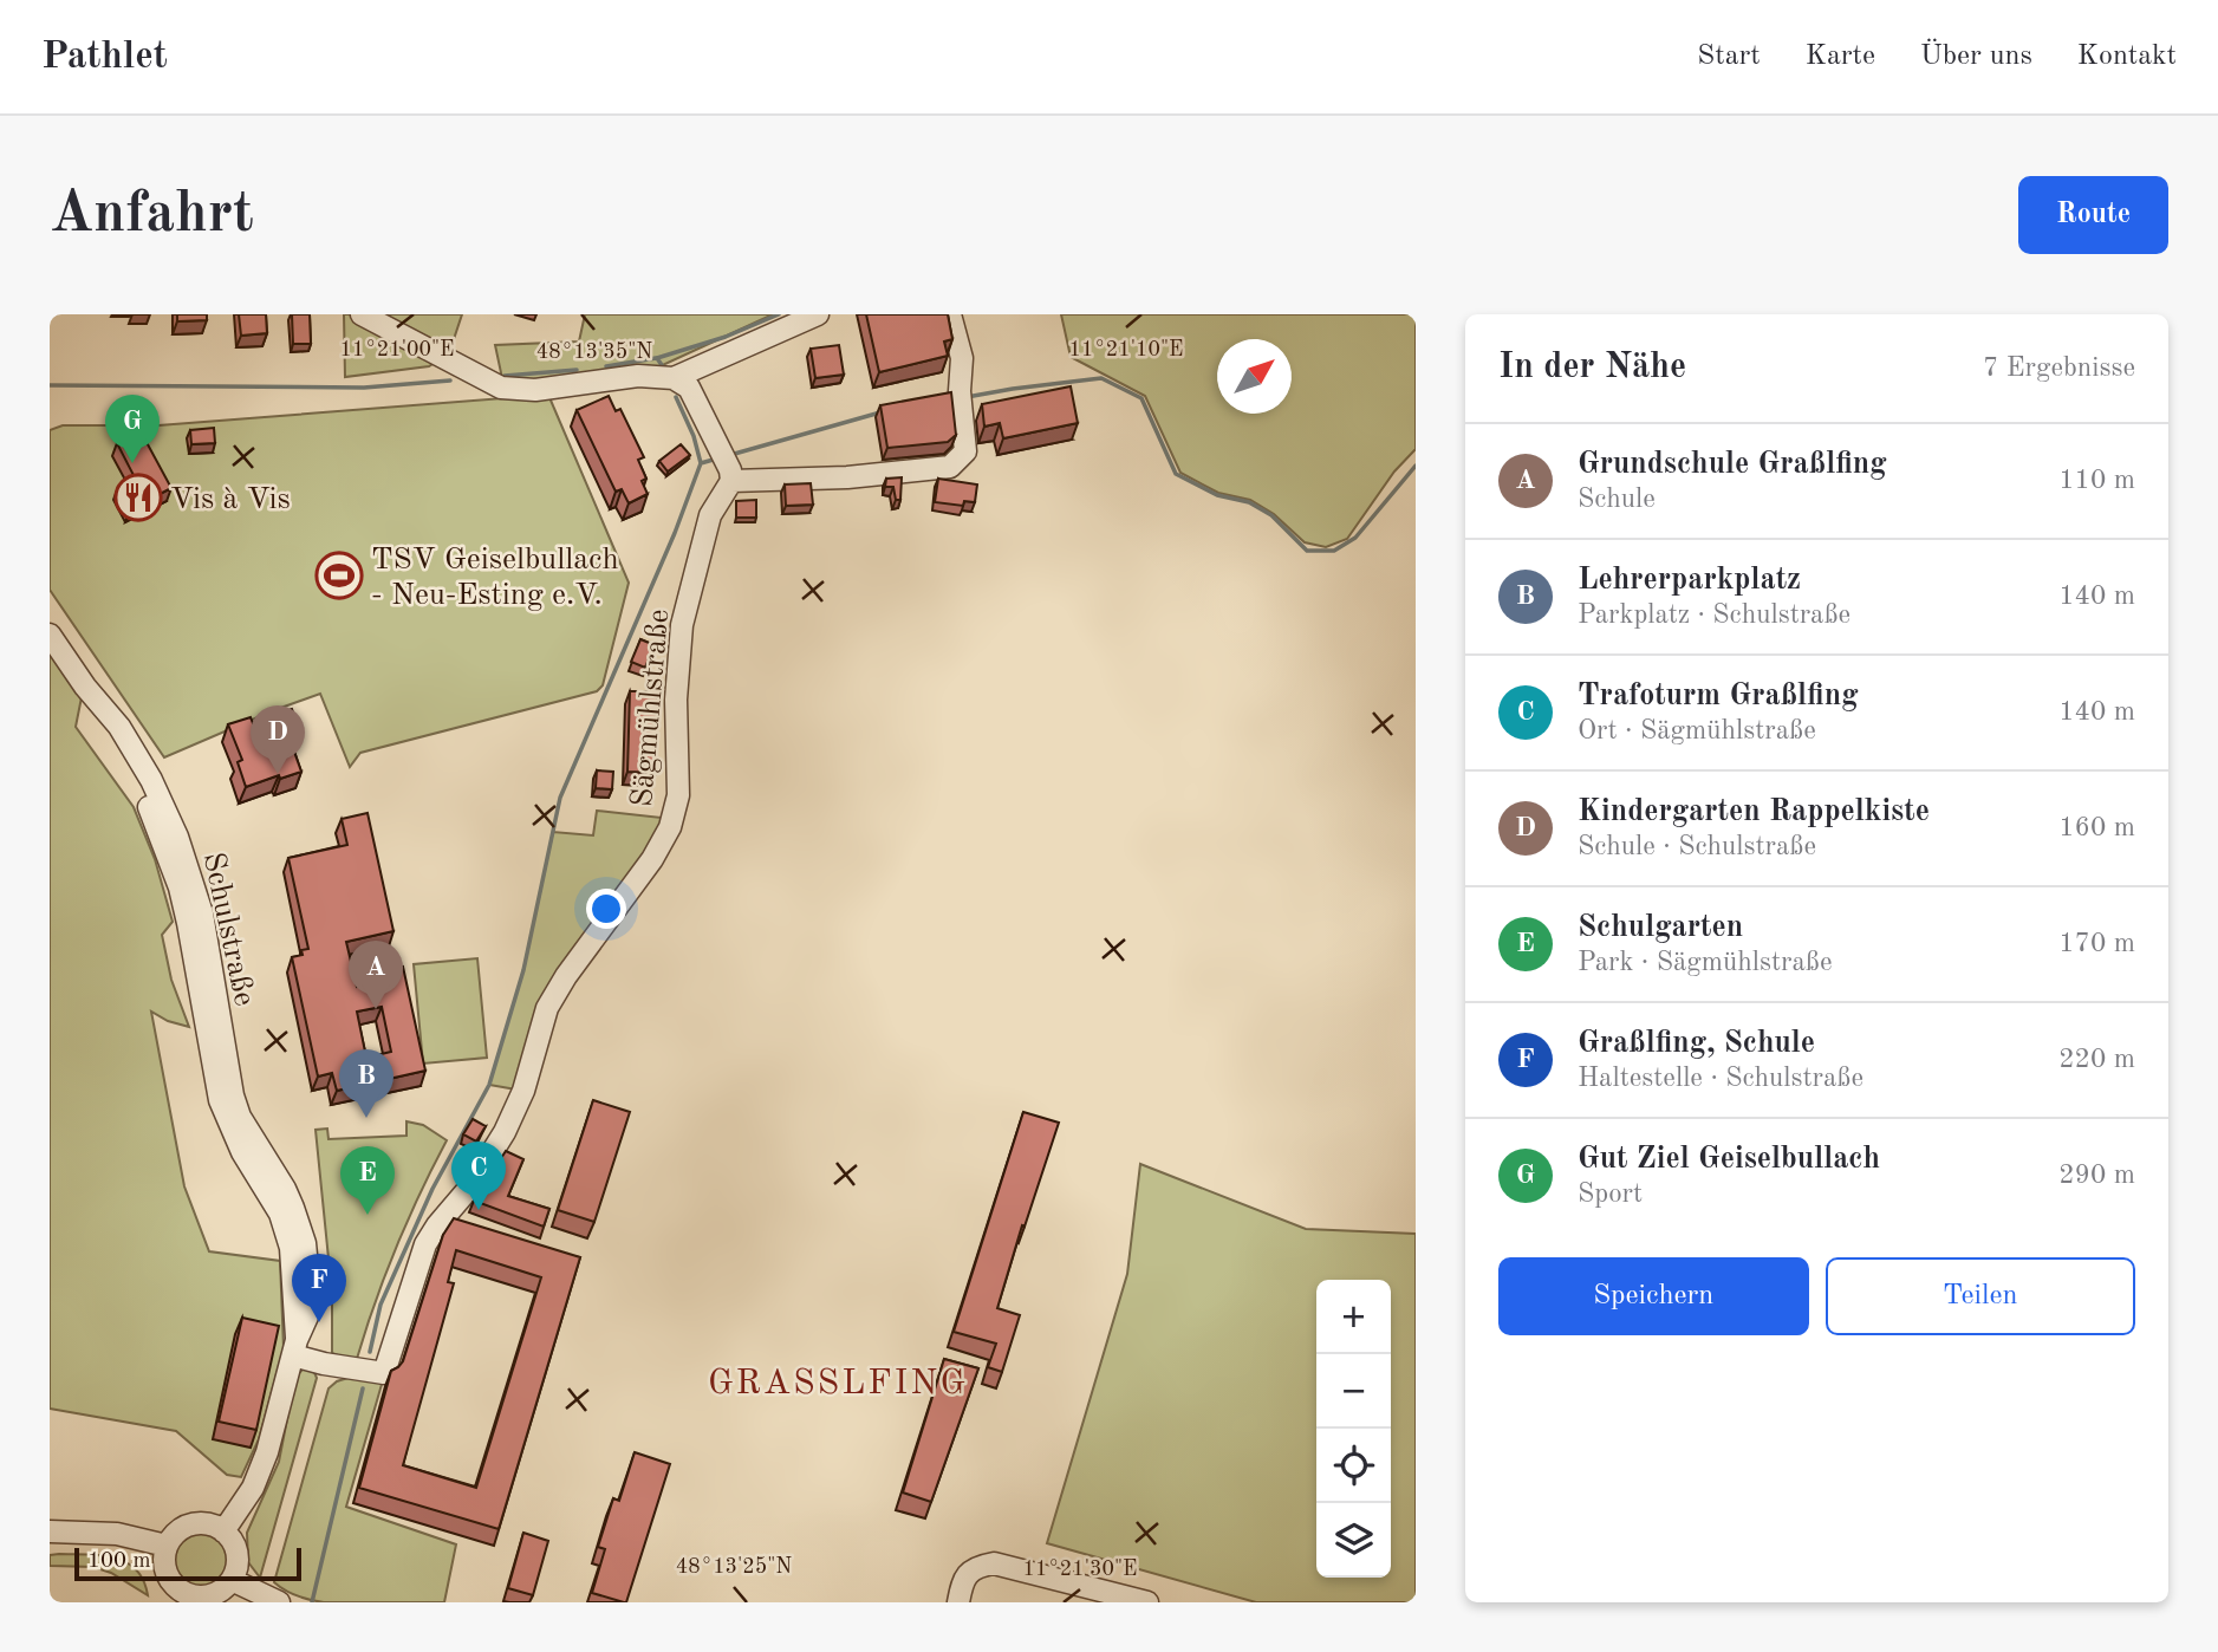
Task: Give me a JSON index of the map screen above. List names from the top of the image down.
{
  "streets": {
    "street": ["Sägmühlstraße", "Schulstraße"]
  },
  "crossings": [
    ["Sägmühlstraße", "Schulstraße"]
  ],
  "districts": ["GRASSLFING"],
  "places": {
    "restaurant": ["Vis à Vis"],
    "sports": ["TSV Geiselbullach - Neu-Esting e.V."]
  },
  "scale_bar": "100 m",
  "north": "top right",
  "page": {
    "header": "Pathlet",
    "nav": [
      "Start",
      "Karte",
      "Über uns",
      "Kontakt"
    ],
    "buttons": [
      "Route",
      ["Speichern", "Teilen"]
    ],
    "title": "Anfahrt",
    "heading": ["In der Nähe", "7 Ergebnisse"],
    "pins": [
      "G",
      "D",
      "A",
      "B",
      "C",
      "E",
      "F"
    ],
    "list": [
      {
        "mark": "A",
        "name": "Grundschule Graßlfing",
        "note": "Schule",
        "value": "110 m"
      },
      {
        "mark": "B",
        "name": "Lehrerparkplatz",
        "note": "Parkplatz · Schulstraße",
        "value": "140 m"
      },
      {
        "mark": "C",
        "name": "Trafoturm Graßlfing",
        "note": "Ort · Sägmühlstraße",
        "value": "140 m"
      },
      {
        "mark": "D",
        "name": "Kindergarten Rappelkiste",
        "note": "Schule · Schulstraße",
        "value": "160 m"
      },
      {
        "mark": "E",
        "name": "Schulgarten",
        "note": "Park · Sägmühlstraße",
        "value": "170 m"
      },
      {
        "mark": "F",
        "name": "Graßlfing, Schule",
        "note": "Haltestelle · Schulstraße",
        "value": "220 m"
      },
      {
        "mark": "G",
        "name": "Gut Ziel Geiselbullach",
        "note": "Sport",
        "value": "290 m"
      }
    ],
    "map_buttons": ["+", "−"],
    "scale": "100 m"
  },
  "coordinates": [
    "11°21'10\"E",
    "11°21'00\"E",
    "48°13'35\"N",
    "48°13'25\"N",
    "11°21'30\"E"
  ]
}
